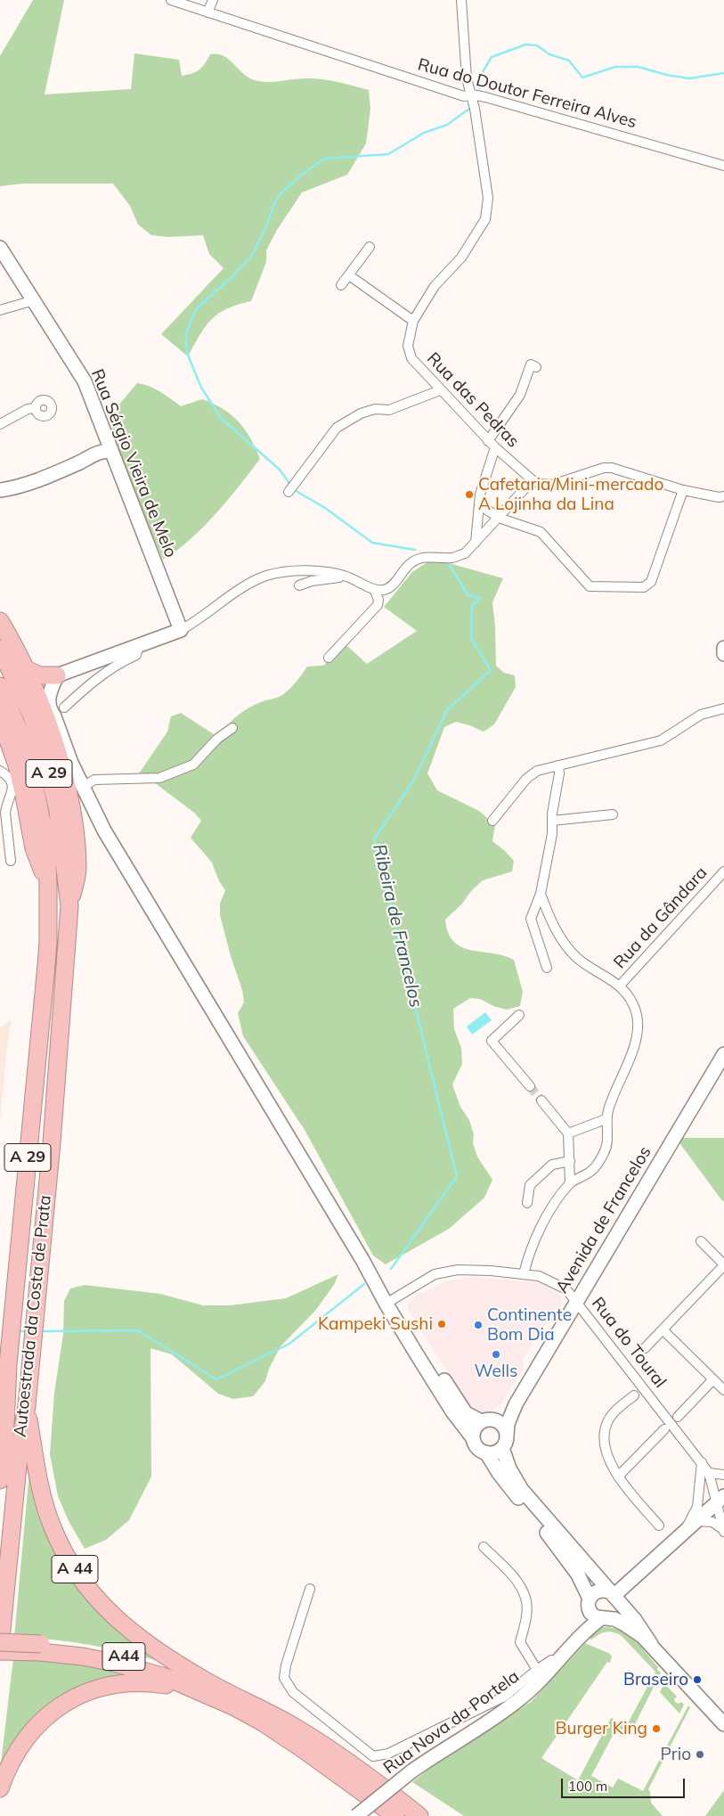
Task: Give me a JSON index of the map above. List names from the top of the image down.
{
  "streets": {
    "highway": [
      "A 29",
      "Autoestrada da Costa de Prata",
      "A 44",
      "A44"
    ],
    "main road": ["Rua Sérgio Vieira de Melo", "Avenida de Francelos", "Rua Nova da Portela"],
    "street": [
      "Rua do Doutor Ferreira Alves",
      "Rua das Pedras",
      "Rua da Gândara",
      "Rua do Toural"
    ]
  },
  "crossings": [
    ["Rua do Doutor Ferreira Alves", "Rua das Pedras"],
    ["A 29", "Autoestrada da Costa de Prata"],
    ["Avenida de Francelos", "Rua do Toural"],
    ["Autoestrada da Costa de Prata", "A 44"],
    ["A 44", "A44"]
  ],
  "water": ["Ribeira de Francelos"],
  "places": [
    "Cafetaria/Mini-mercado A Lojinha da Lina",
    "Kampeki Sushi",
    "Continente Bom Dia",
    "Wells",
    "Braseiro",
    "Burger King",
    "Prio"
  ],
  "scale_bar": "100 m"
}
